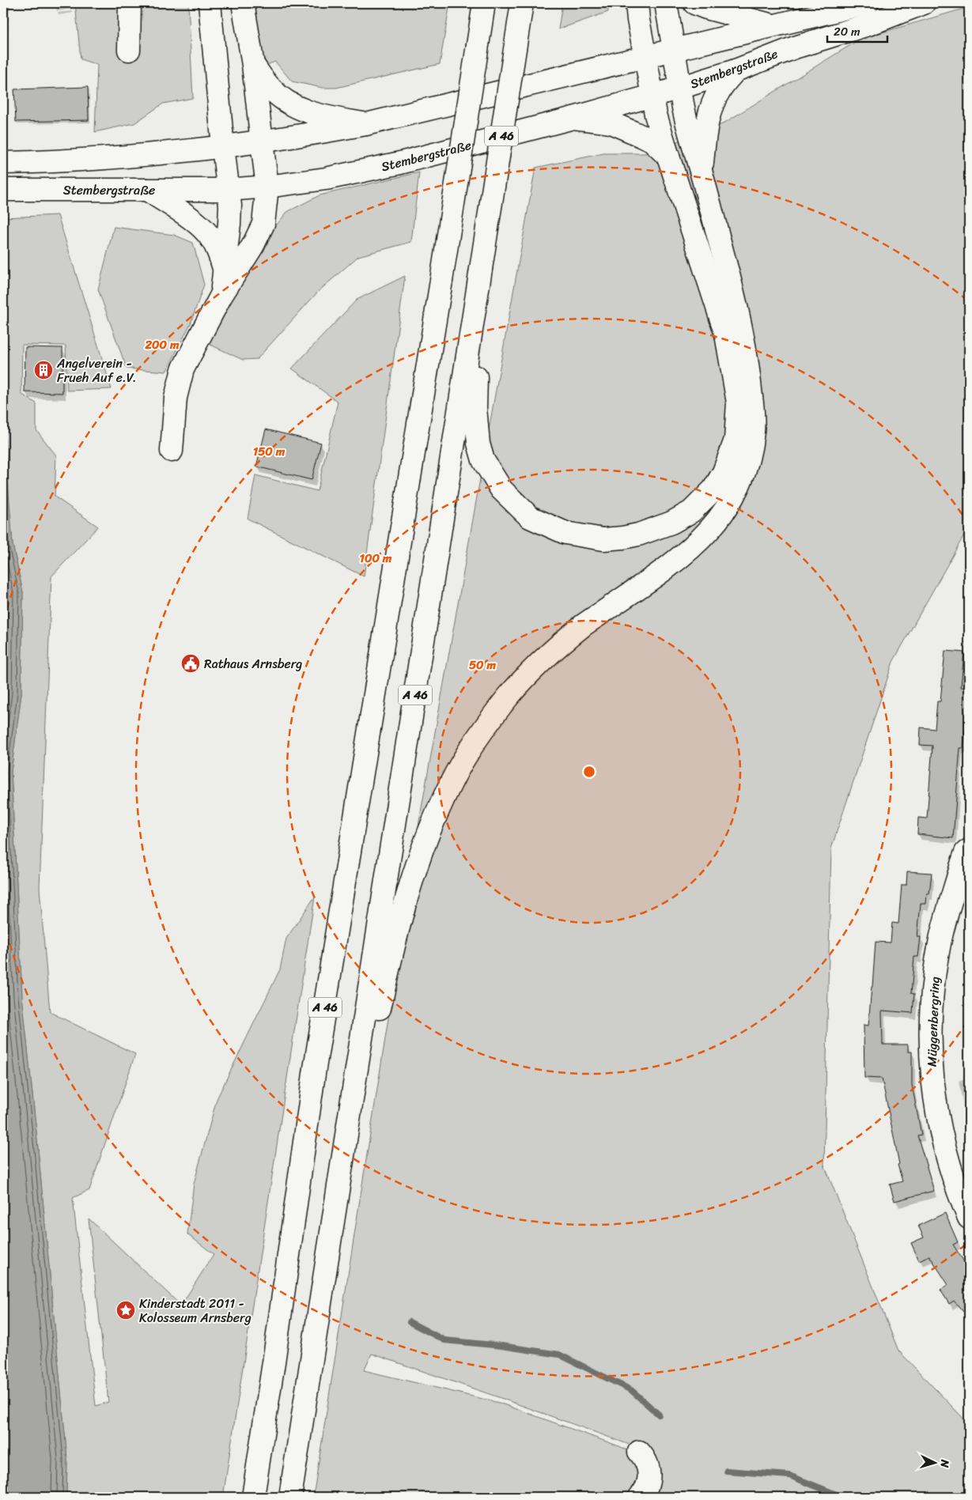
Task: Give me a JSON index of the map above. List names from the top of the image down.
{
  "streets": {
    "main road": ["Stembergstraße", "A 46", "Müggenbergring"]
  },
  "places": {
    "building": ["Angelverein - Frueh Auf e.V."],
    "public building": ["Rathaus Arnsberg"],
    "place": ["Kinderstadt 2011 - Kolosseum Arnsberg"]
  },
  "scale_bar": "20 m",
  "north": "right",
  "rings": [
    "200 m",
    "150 m",
    "100 m",
    "50 m"
  ]
}
